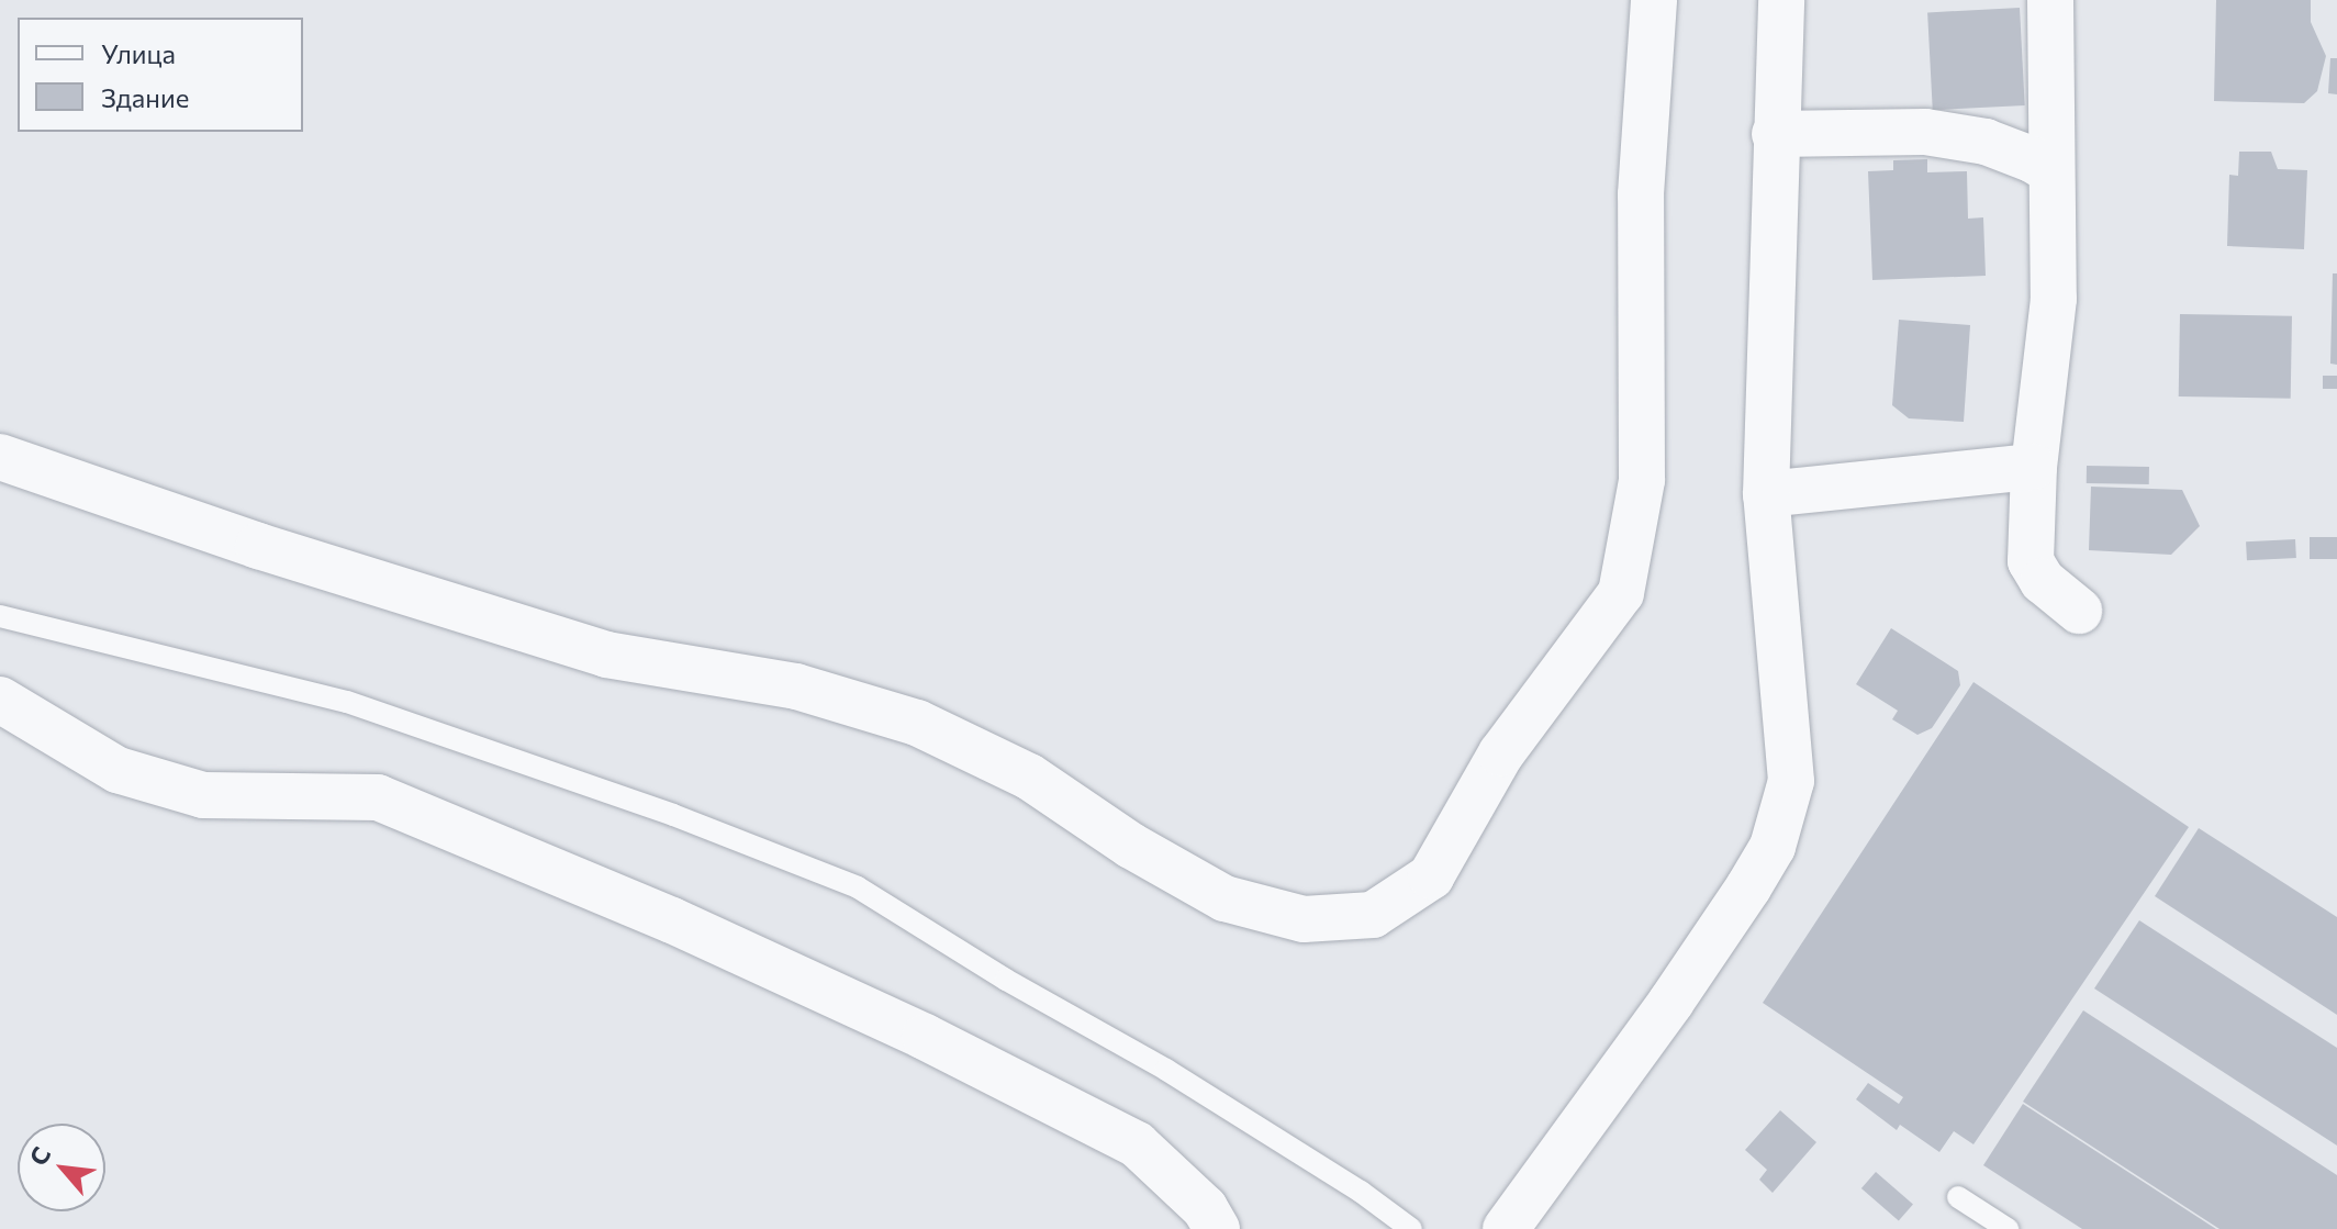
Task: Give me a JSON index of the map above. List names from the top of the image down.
{
  "legend": ["Улица", "Здание"],
  "north": "top left"
}
